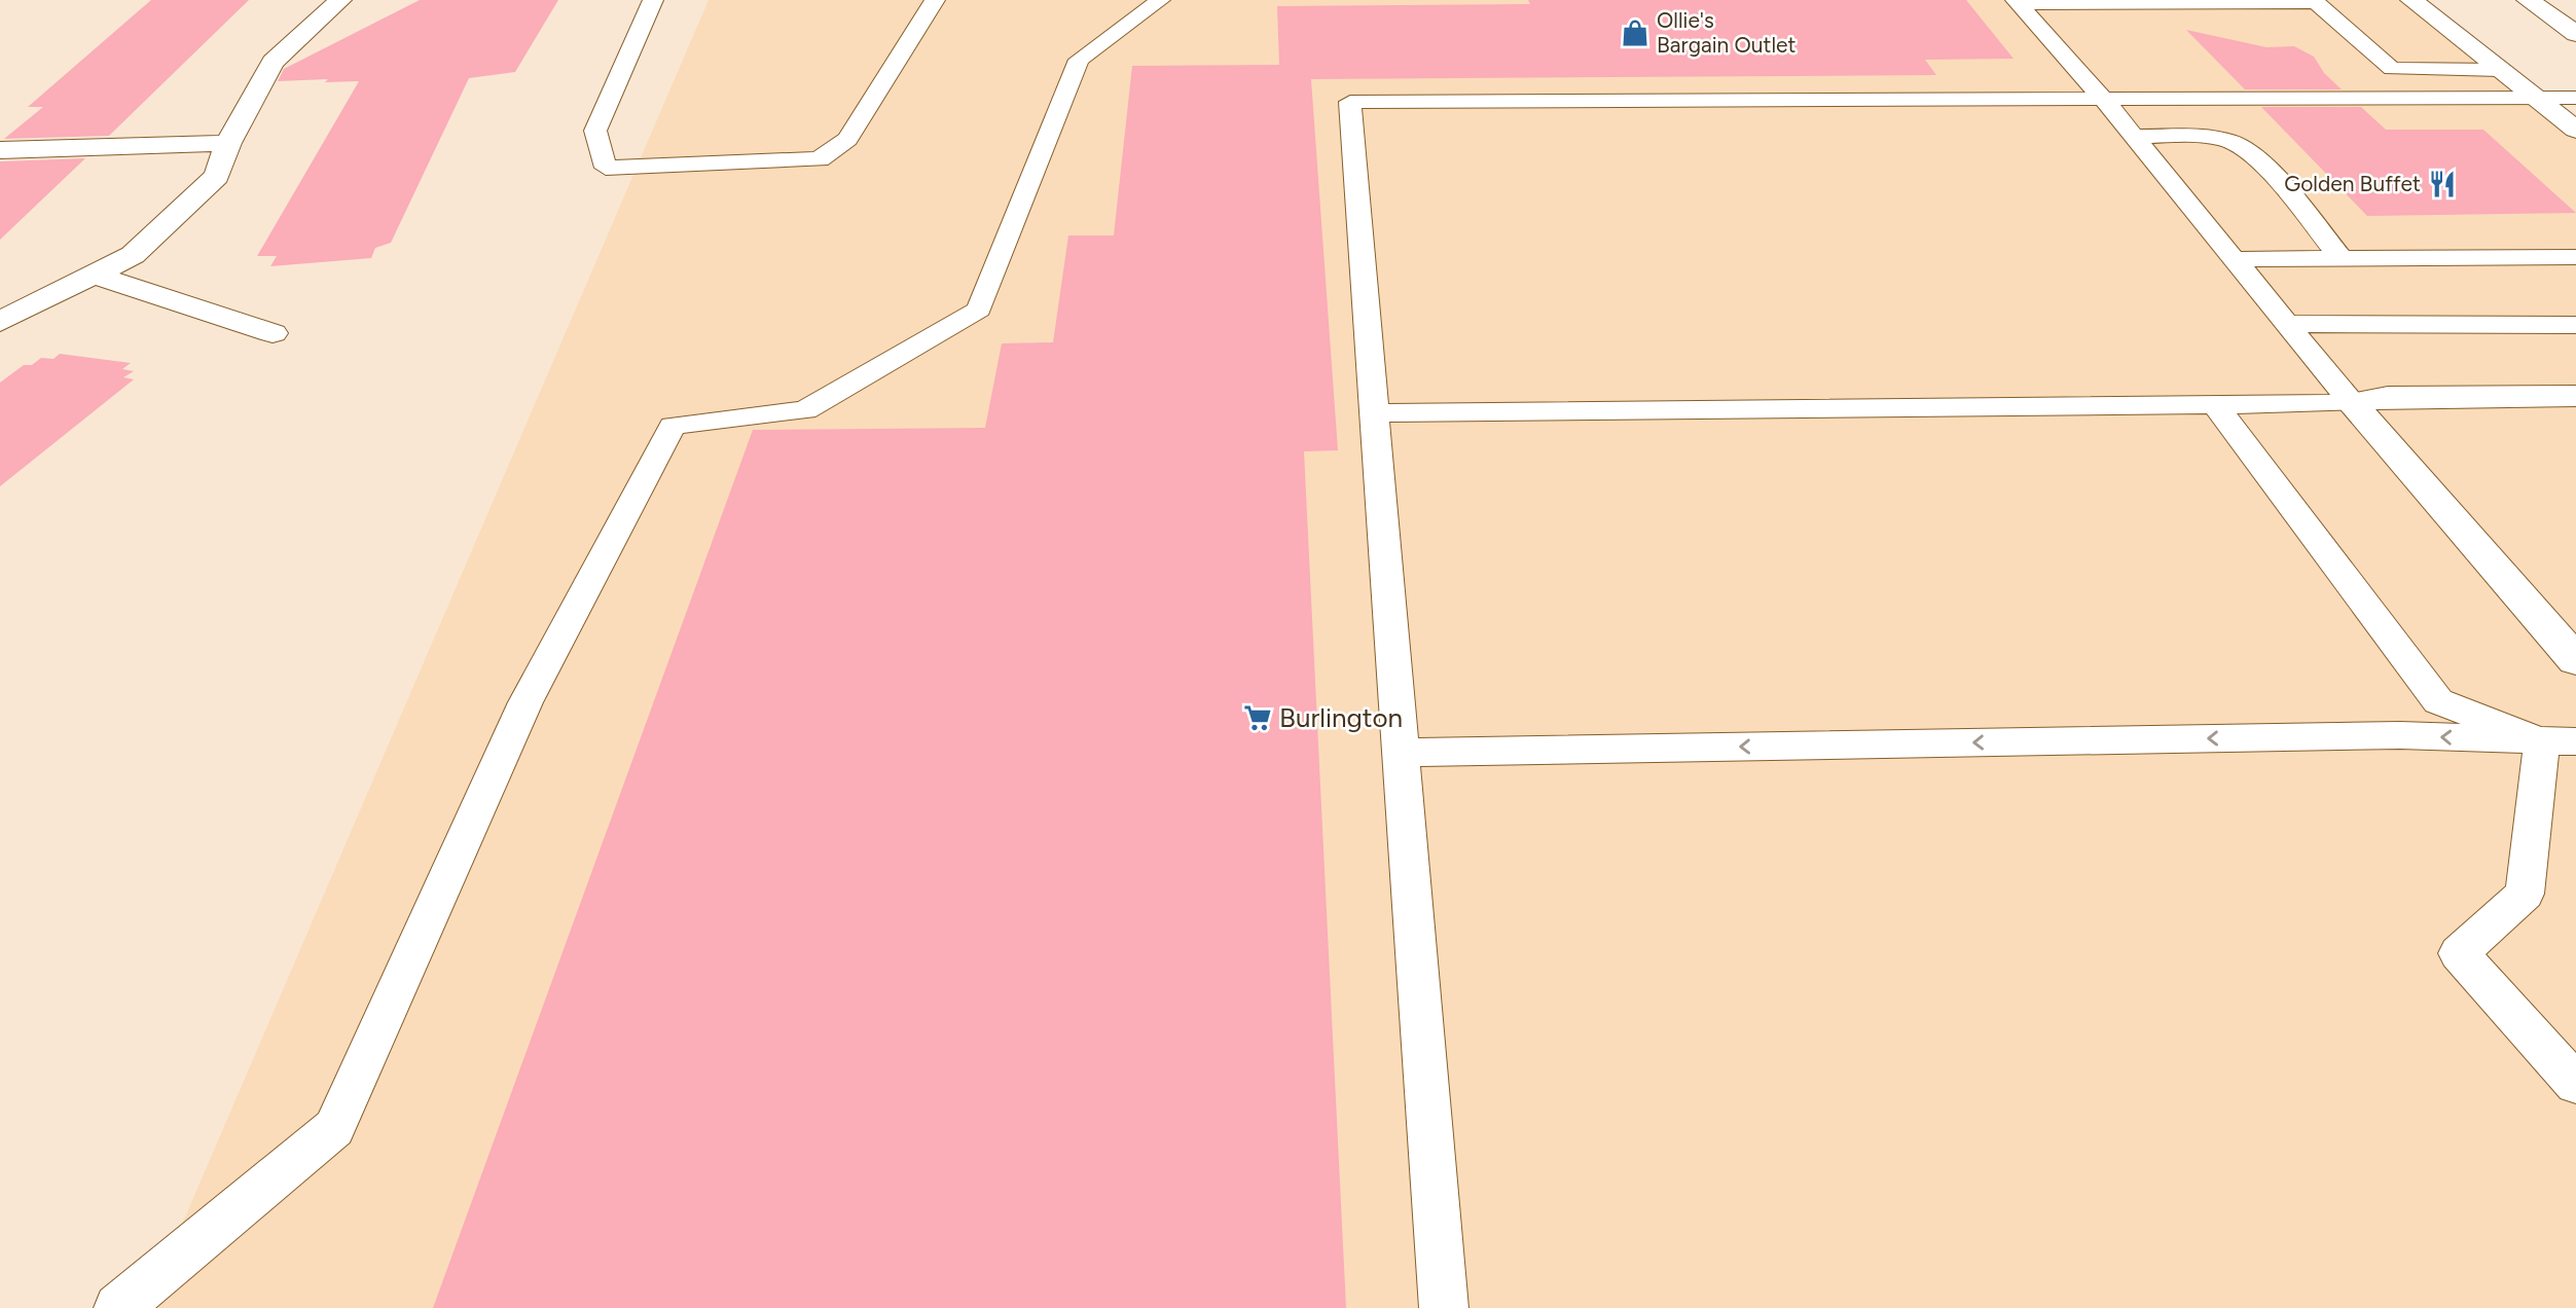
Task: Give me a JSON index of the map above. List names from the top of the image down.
{
  "places": {
    "shop": ["Ollie's Bargain Outlet"],
    "restaurant": ["Golden Buffet"],
    "supermarket": ["Burlington"]
  }
}
